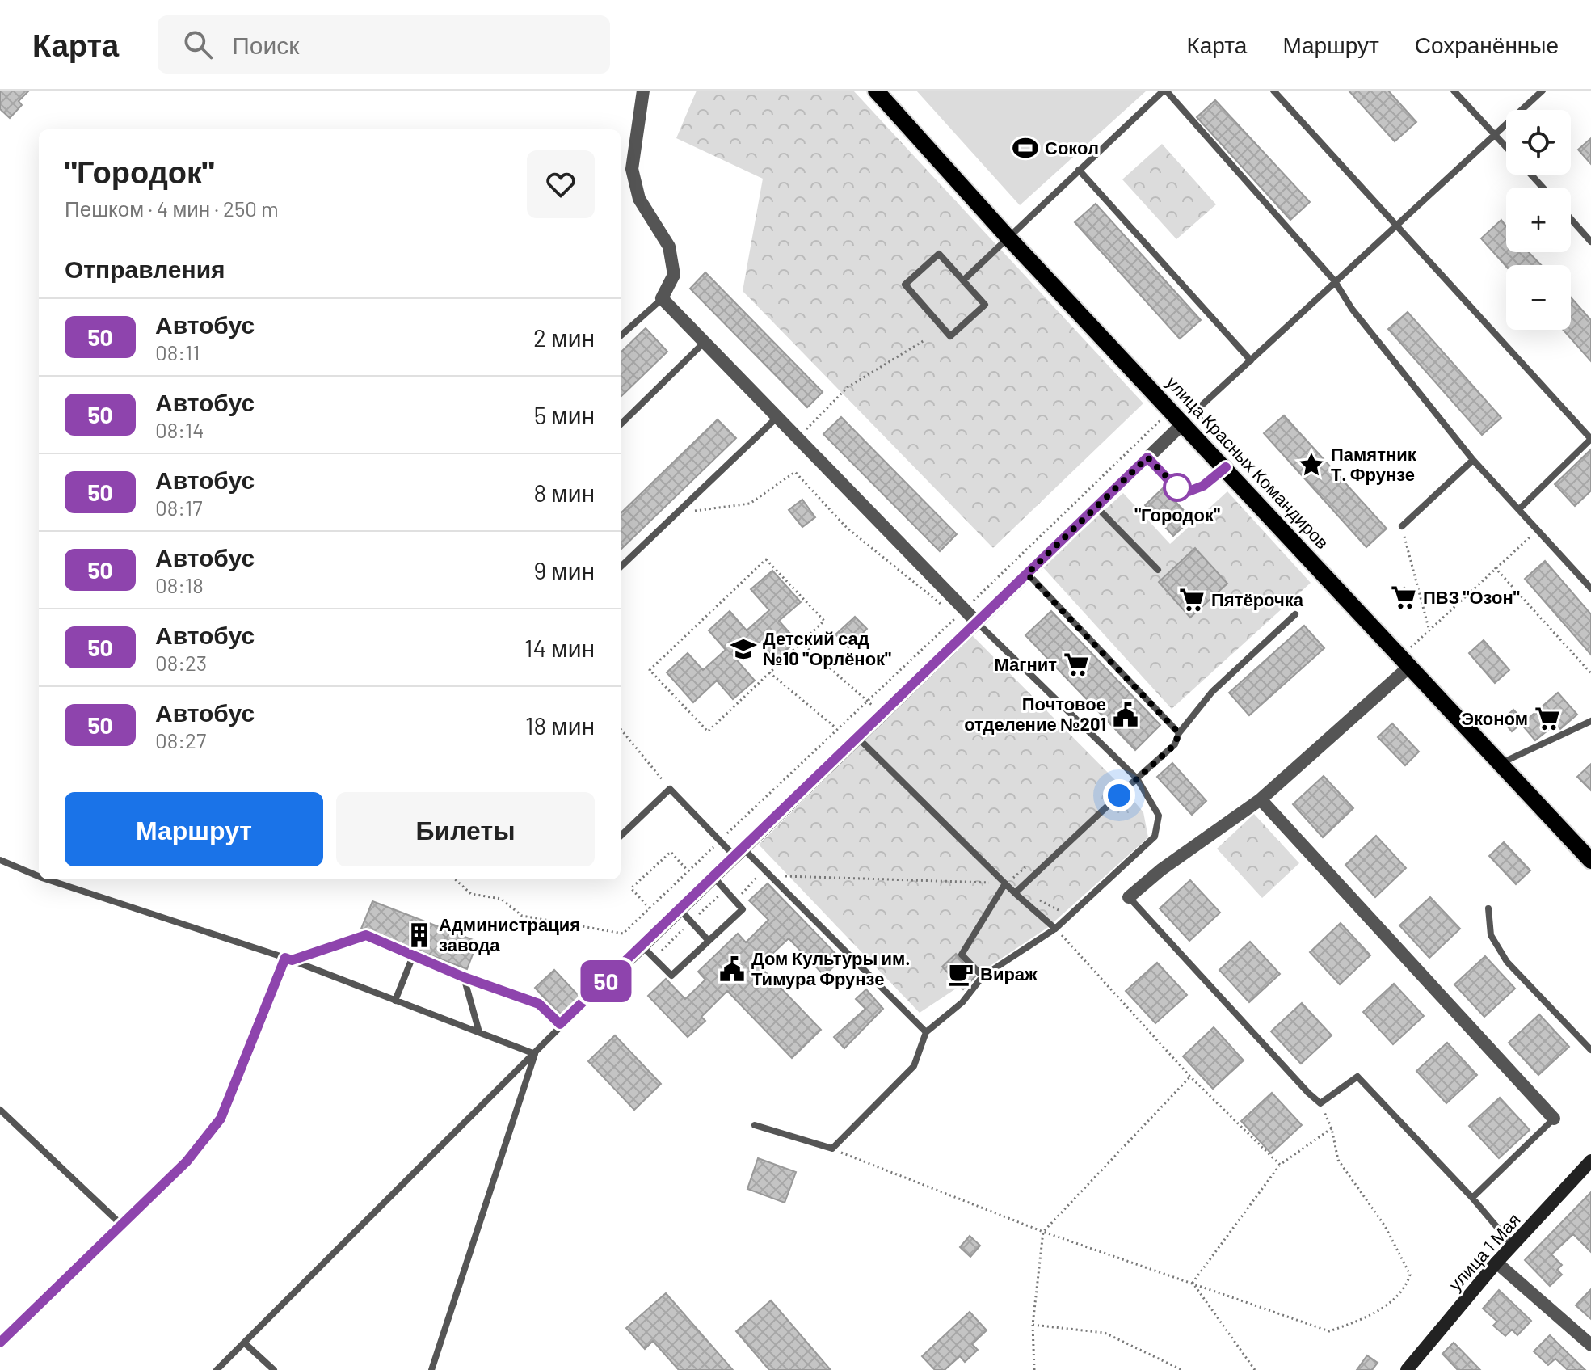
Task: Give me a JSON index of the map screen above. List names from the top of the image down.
{
  "streets": {
    "main road": ["улица Красных Командиров", "улица 1 Мая"]
  },
  "places": {
    "sports": ["Сокол"],
    "place": ["Памятник Т. Фрунзе"],
    "other": ["\"Городок\""],
    "supermarket": [
      "ПВЗ \"Озон\"",
      "Пятёрочка",
      "Магнит",
      "Эконом"
    ],
    "school or university": ["Детский сад №10 \"Орлёнок\""],
    "public building": ["Почтовое отделение №201", "Дом Культуры им. Тимура Фрунзе"],
    "building": ["Администрация завода"],
    "cafe": ["Вираж"]
  },
  "lines": ["bus line 50"],
  "page": {
    "header": "Карта",
    "search": "Поиск",
    "nav": ["Карта", "Маршрут", "Сохранённые"],
    "on_map": "50",
    "map_buttons": ["+", "−"],
    "heading": [
      ["\"Городок\"", "Пешком · 4 мин · 250 m"],
      "Отправления"
    ],
    "list": [
      {
        "mark": "50",
        "name": "Автобус",
        "note": "08:11",
        "value": "2 мин"
      },
      {
        "mark": "50",
        "name": "Автобус",
        "note": "08:14",
        "value": "5 мин"
      },
      {
        "mark": "50",
        "name": "Автобус",
        "note": "08:17",
        "value": "8 мин"
      },
      {
        "mark": "50",
        "name": "Автобус",
        "note": "08:18",
        "value": "9 мин"
      },
      {
        "mark": "50",
        "name": "Автобус",
        "note": "08:23",
        "value": "14 мин"
      },
      {
        "mark": "50",
        "name": "Автобус",
        "note": "08:27",
        "value": "18 мин"
      }
    ],
    "buttons": ["Маршрут", "Билеты"]
  }
}
